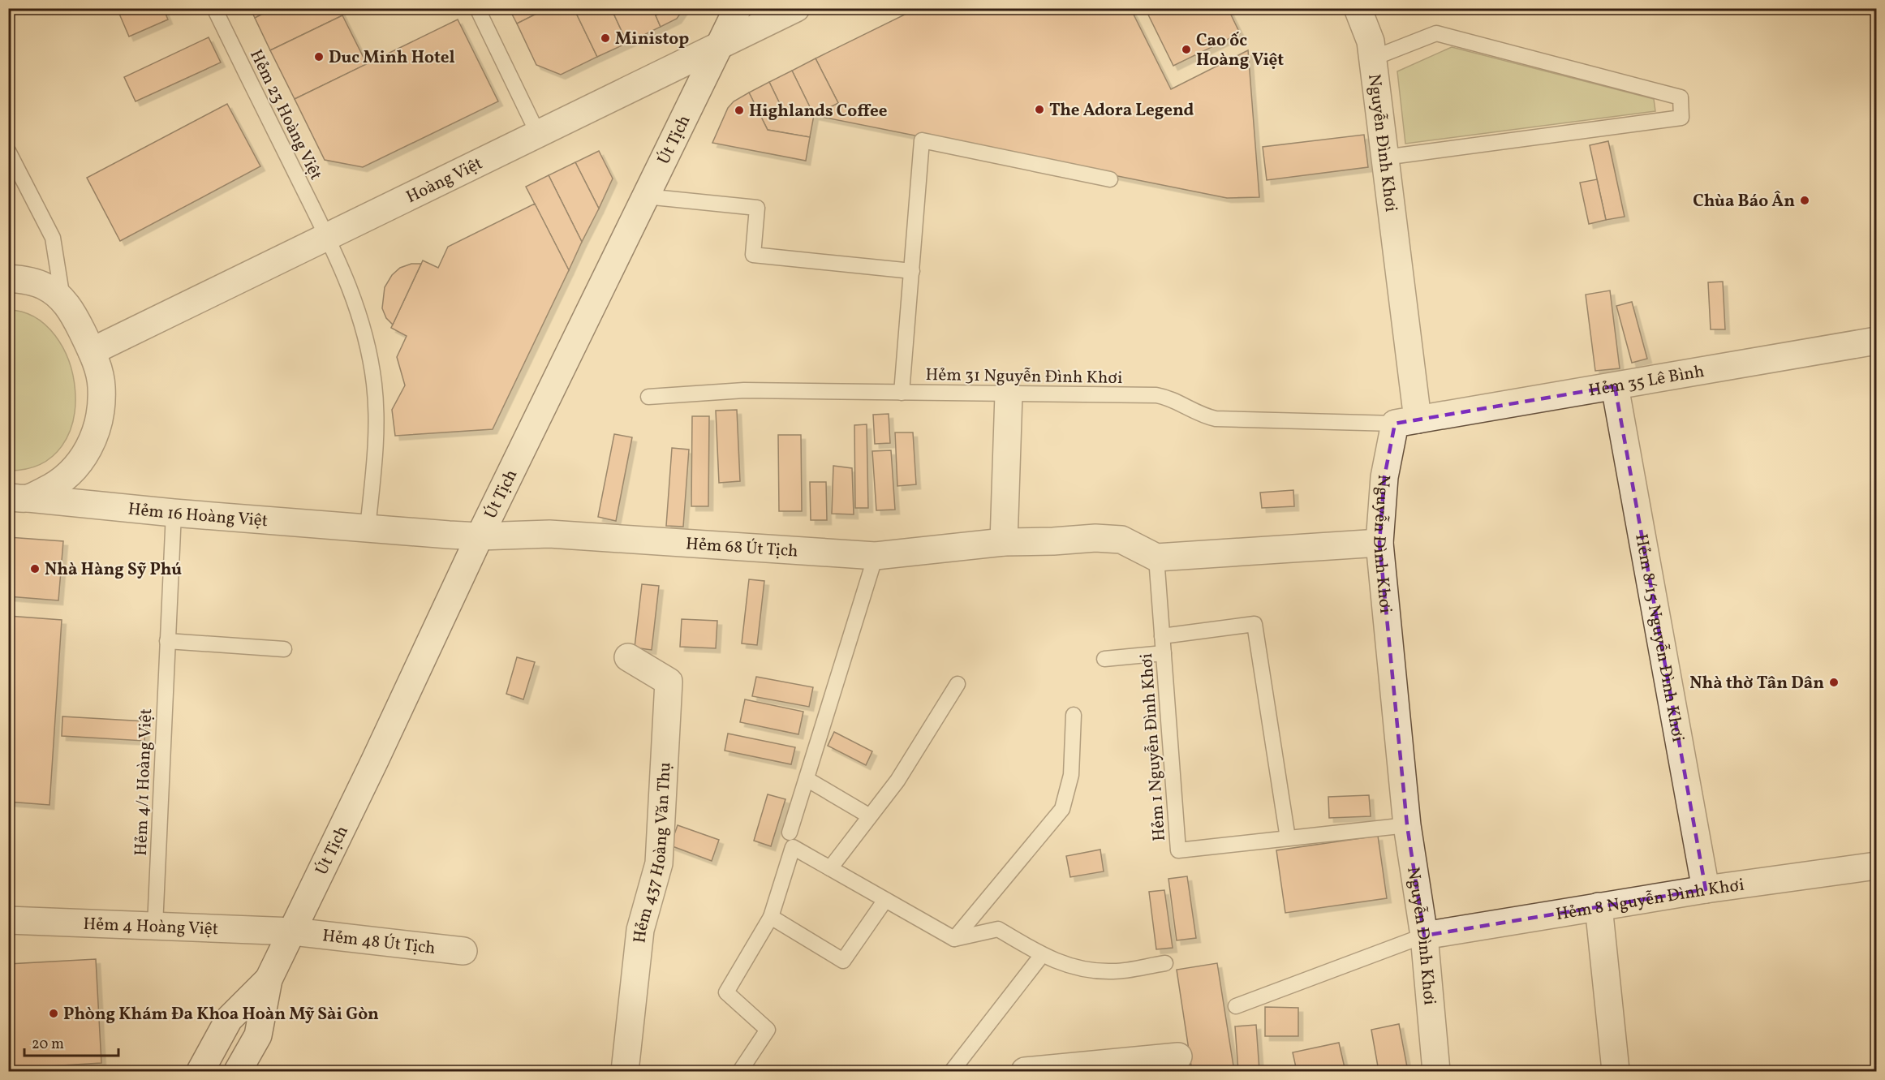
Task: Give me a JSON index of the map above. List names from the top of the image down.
{
  "streets": {
    "street": [
      "Út Tịch",
      "Nguyễn Đình Khơi",
      "Hoàng Việt",
      "Hẻm 35 Lê Bình",
      "Hẻm 16 Hoàng Việt",
      "Hẻm 68 Út Tịch",
      "Hẻm 8/15 Nguyễn Đình Khơi",
      "Hẻm 437 Hoàng Văn Thụ",
      "Hẻm 8 Nguyễn Đình Khơi",
      "Hẻm 4 Hoàng Việt",
      "Hẻm 48 Út Tịch"
    ],
    "lane": [
      "Hẻm 23 Hoàng Việt",
      "Hẻm 31 Nguyễn Đình Khơi",
      "Hẻm 1 Nguyễn Đình Khơi",
      "Hẻm 4/1 Hoàng Việt"
    ]
  },
  "crossings": [
    ["Hẻm 23 Hoàng Việt", "Hoàng Việt"],
    ["Út Tịch", "Hoàng Việt"],
    ["Út Tịch", "Hẻm 16 Hoàng Việt"],
    ["Út Tịch", "Hẻm 68 Út Tịch"],
    ["Út Tịch", "Hẻm 4 Hoàng Việt"],
    ["Út Tịch", "Hẻm 48 Út Tịch"],
    ["Nguyễn Đình Khơi", "Hẻm 31 Nguyễn Đình Khơi"],
    ["Nguyễn Đình Khơi", "Hẻm 35 Lê Bình"],
    ["Nguyễn Đình Khơi", "Hẻm 1 Nguyễn Đình Khơi"],
    ["Nguyễn Đình Khơi", "Hẻm 8 Nguyễn Đình Khơi"],
    ["Hẻm 31 Nguyễn Đình Khơi", "Hẻm 35 Lê Bình"],
    ["Hẻm 35 Lê Bình", "Hẻm 8/15 Nguyễn Đình Khơi"],
    ["Hẻm 16 Hoàng Việt", "Hẻm 68 Út Tịch"],
    ["Hẻm 16 Hoàng Việt", "Hẻm 4/1 Hoàng Việt"],
    ["Hẻm 68 Út Tịch", "Hẻm 1 Nguyễn Đình Khơi"],
    ["Hẻm 8/15 Nguyễn Đình Khơi", "Hẻm 8 Nguyễn Đình Khơi"],
    ["Hẻm 4/1 Hoàng Việt", "Hẻm 4 Hoàng Việt"],
    ["Hẻm 4 Hoàng Việt", "Hẻm 48 Út Tịch"]
  ],
  "places": [
    "Ministop",
    "Cao ốc Hoàng Việt",
    "Duc Minh Hotel",
    "The Adora Legend",
    "Highlands Coffee",
    "Chùa Báo Ân",
    "Nhà Hàng Sỹ Phú",
    "Nhà thờ Tân Dân",
    "Phòng Khám Đa Khoa Hoàn Mỹ Sài Gòn"
  ],
  "scale_bar": "20 m"
}
